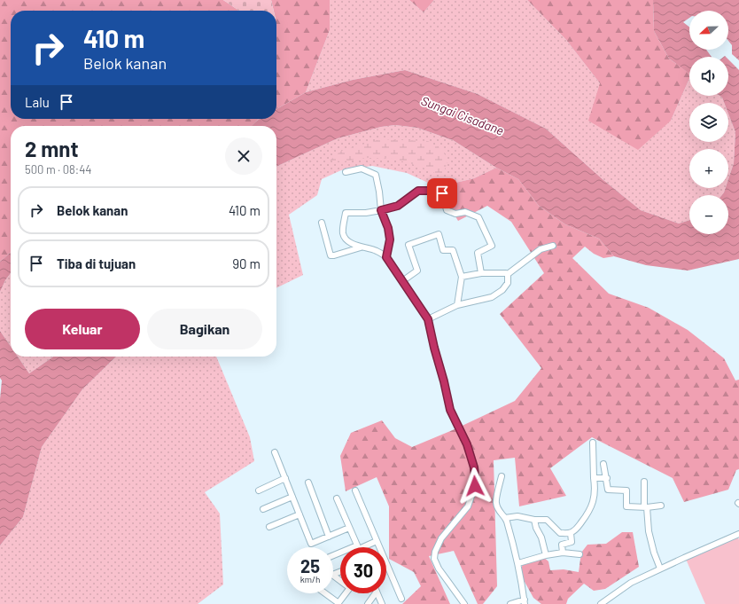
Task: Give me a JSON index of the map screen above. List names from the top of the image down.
{
  "water": ["Sungai Cisadane"],
  "north": "left",
  "page": {
    "map_buttons": ["+", "−"],
    "turn": ["410 m", "Belok kanan"],
    "then": "Lalu",
    "heading": ["2 mnt", "500 m · 08:44"],
    "list": [
      {
        "name": "Belok kanan",
        "value": "410 m"
      },
      {
        "name": "Tiba di tujuan",
        "value": "90 m"
      }
    ],
    "buttons": ["Keluar", "Bagikan"],
    "speed": "25 km/h",
    "limit": "30"
  }
}
